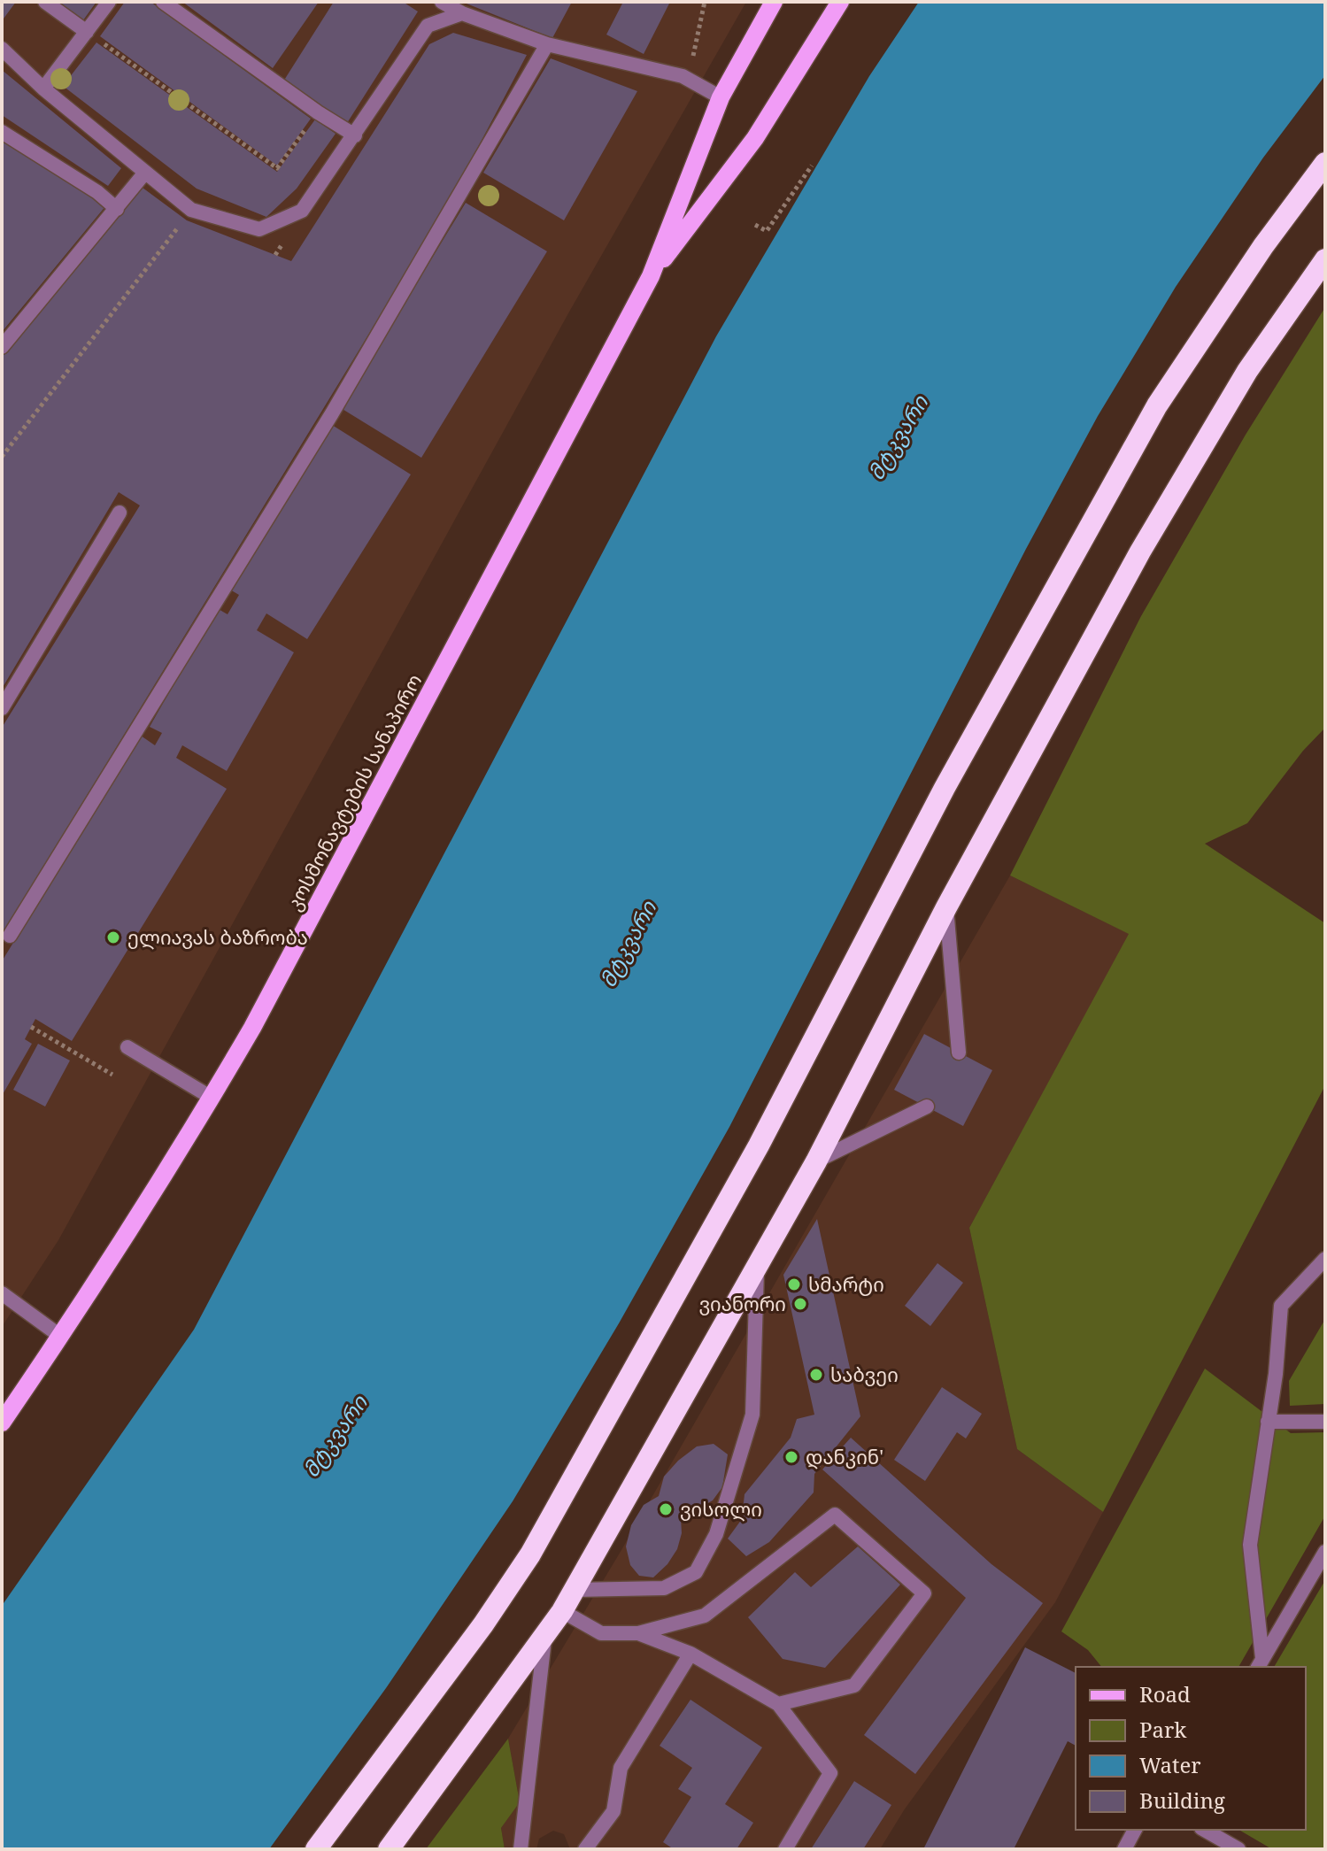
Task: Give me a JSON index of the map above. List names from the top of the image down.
{
  "streets": {
    "main road": ["კოსმონავტების სანაპირო"]
  },
  "water": ["მტკვარი"],
  "places": [
    "ელიავას ბაზრობა",
    "სმარტი",
    "ვიანორი",
    "საბვეი",
    "დანკინ'",
    "ვისოლი"
  ],
  "legend": [
    "Road",
    "Park",
    "Water",
    "Building"
  ]
}
